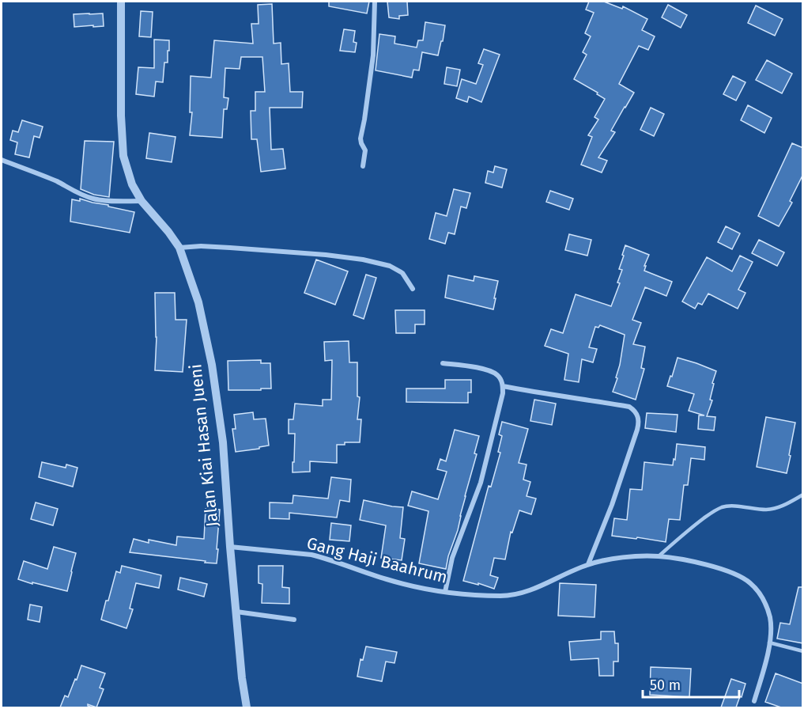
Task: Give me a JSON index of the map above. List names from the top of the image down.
{
  "streets": {
    "street": ["Jalan Kiai Hasan Jueni", "Gang Haji Baahrum"]
  },
  "crossings": [
    ["Jalan Kiai Hasan Jueni", "Gang Haji Baahrum"]
  ],
  "scale_bar": "50 m"
}
